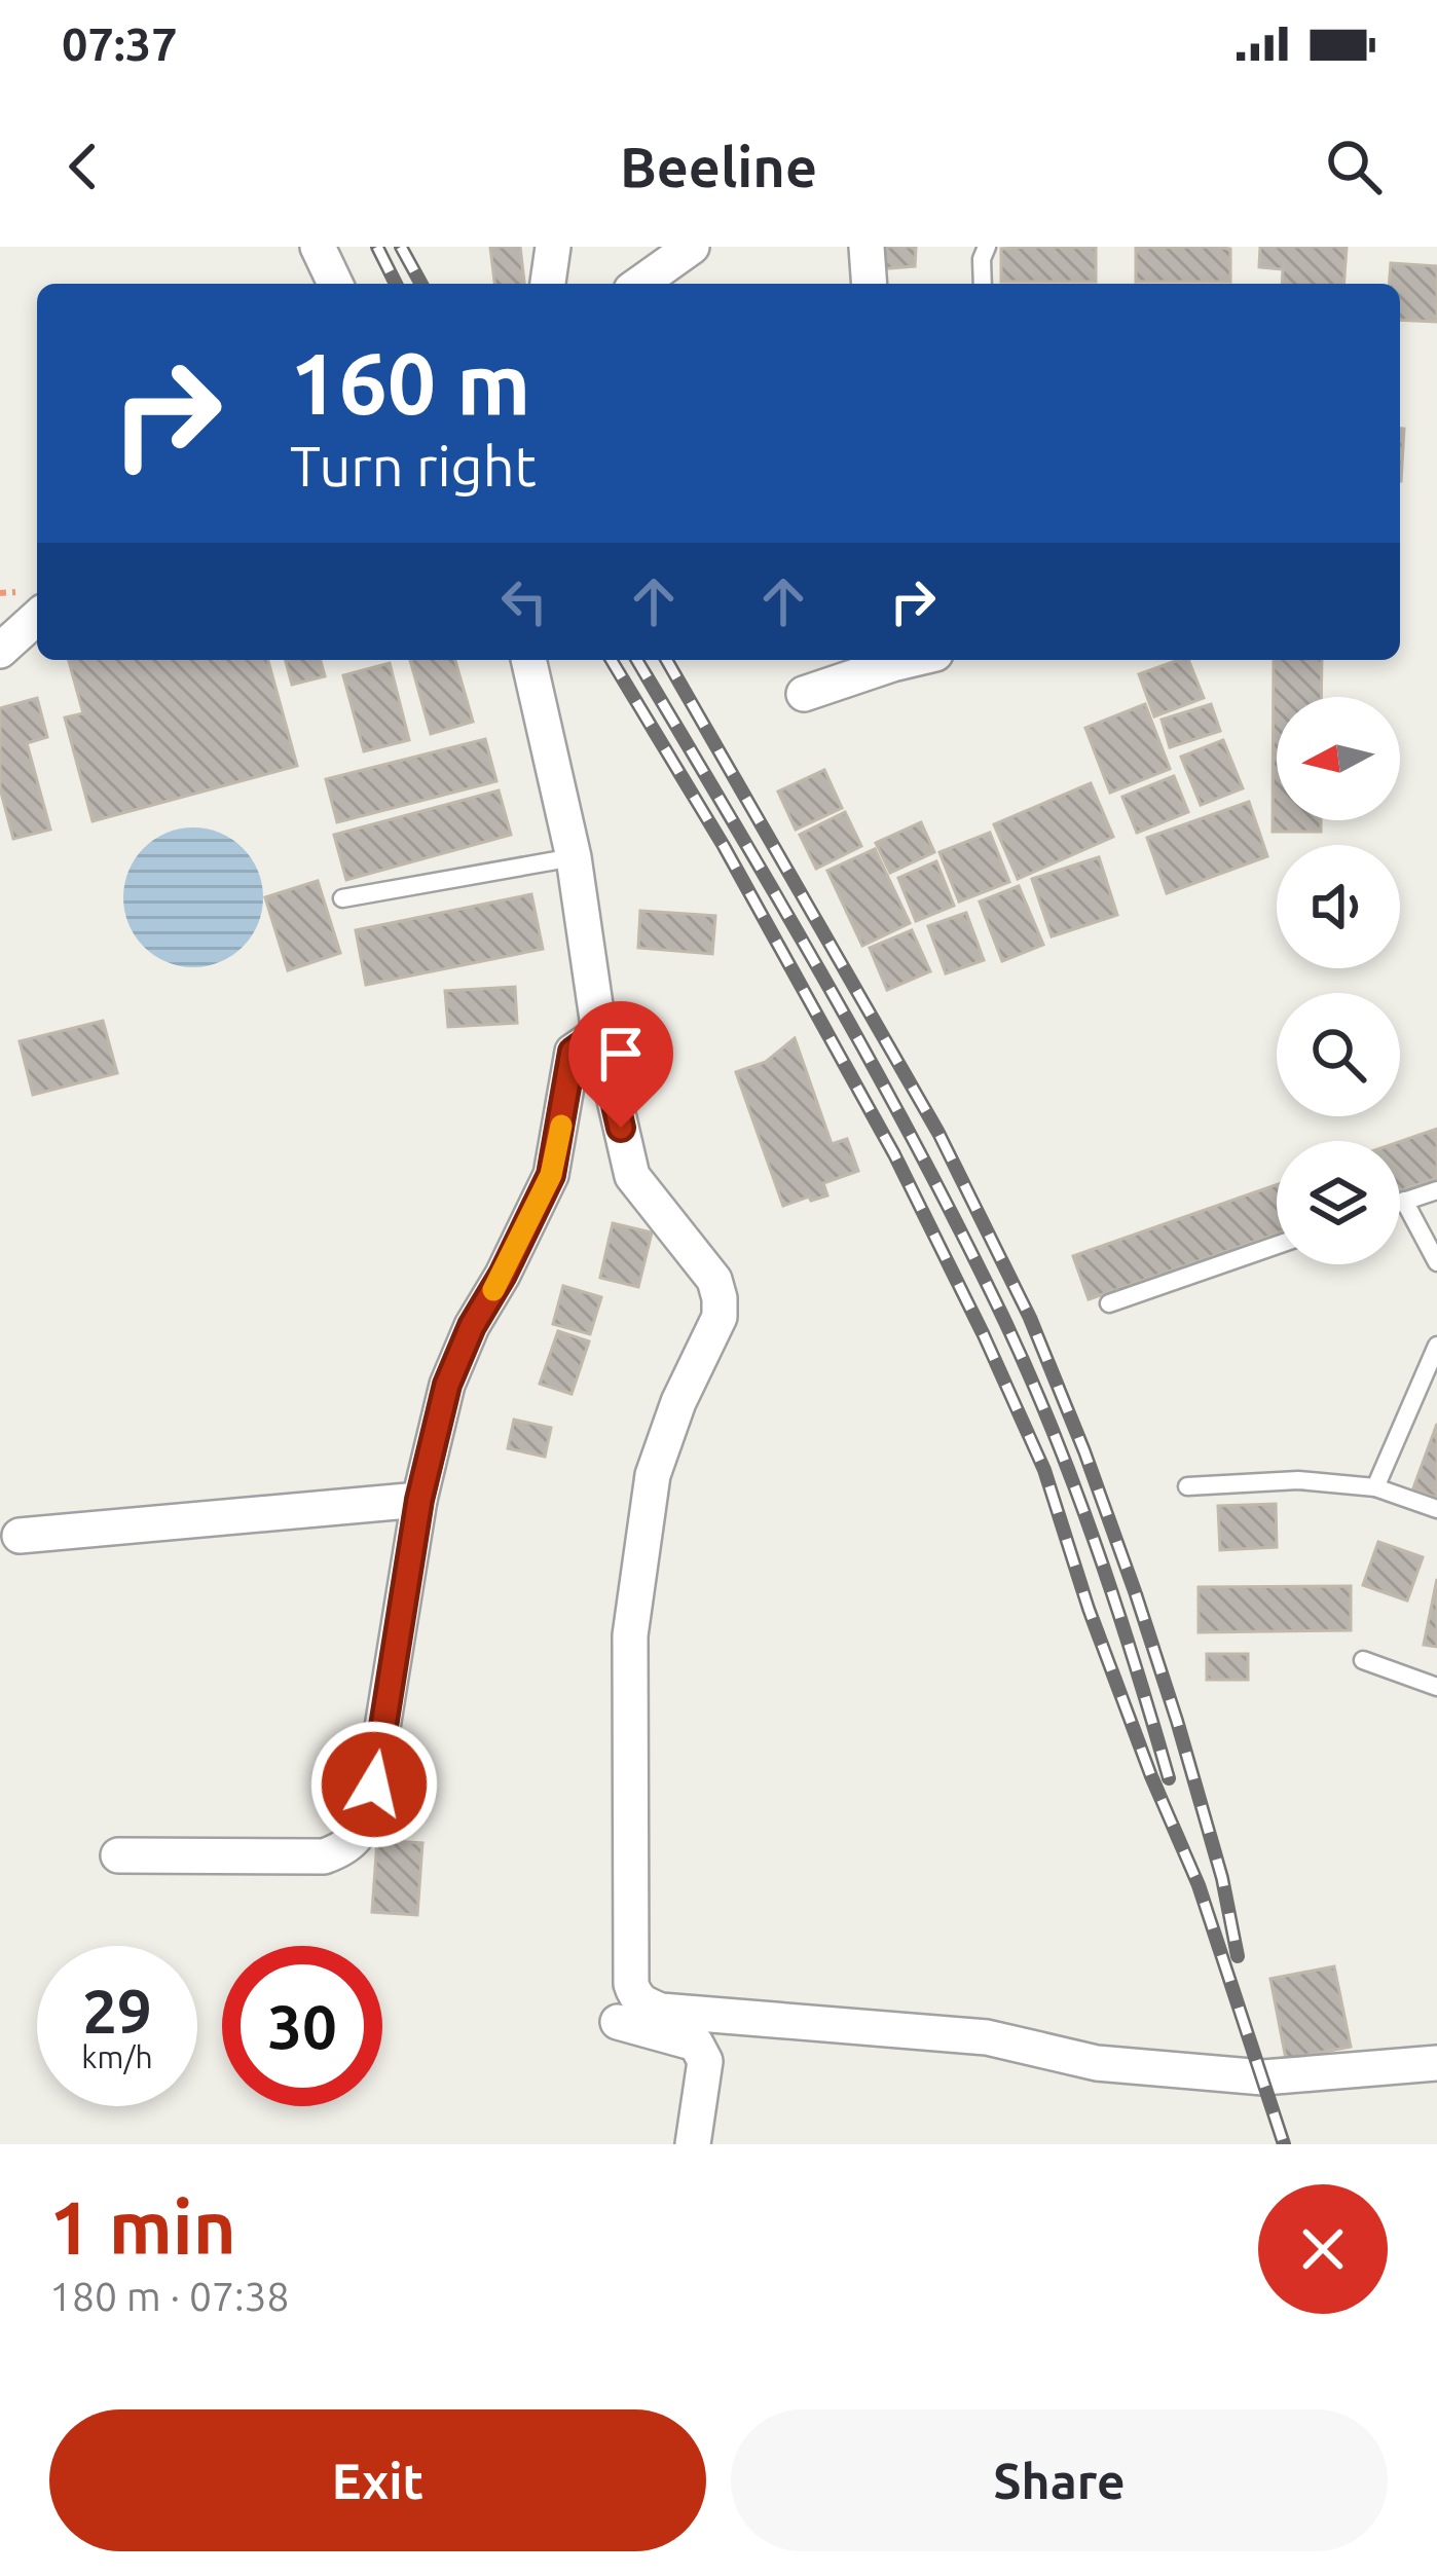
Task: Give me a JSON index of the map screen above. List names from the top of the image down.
{
  "north": "left",
  "page": {
    "status": "07:37",
    "header": "Beeline",
    "turn": ["160 m", "Turn right"],
    "speed": "29 km/h",
    "limit": "30",
    "heading": ["1 min", "180 m · 07:38"],
    "buttons": ["Exit", "Share"]
  }
}
